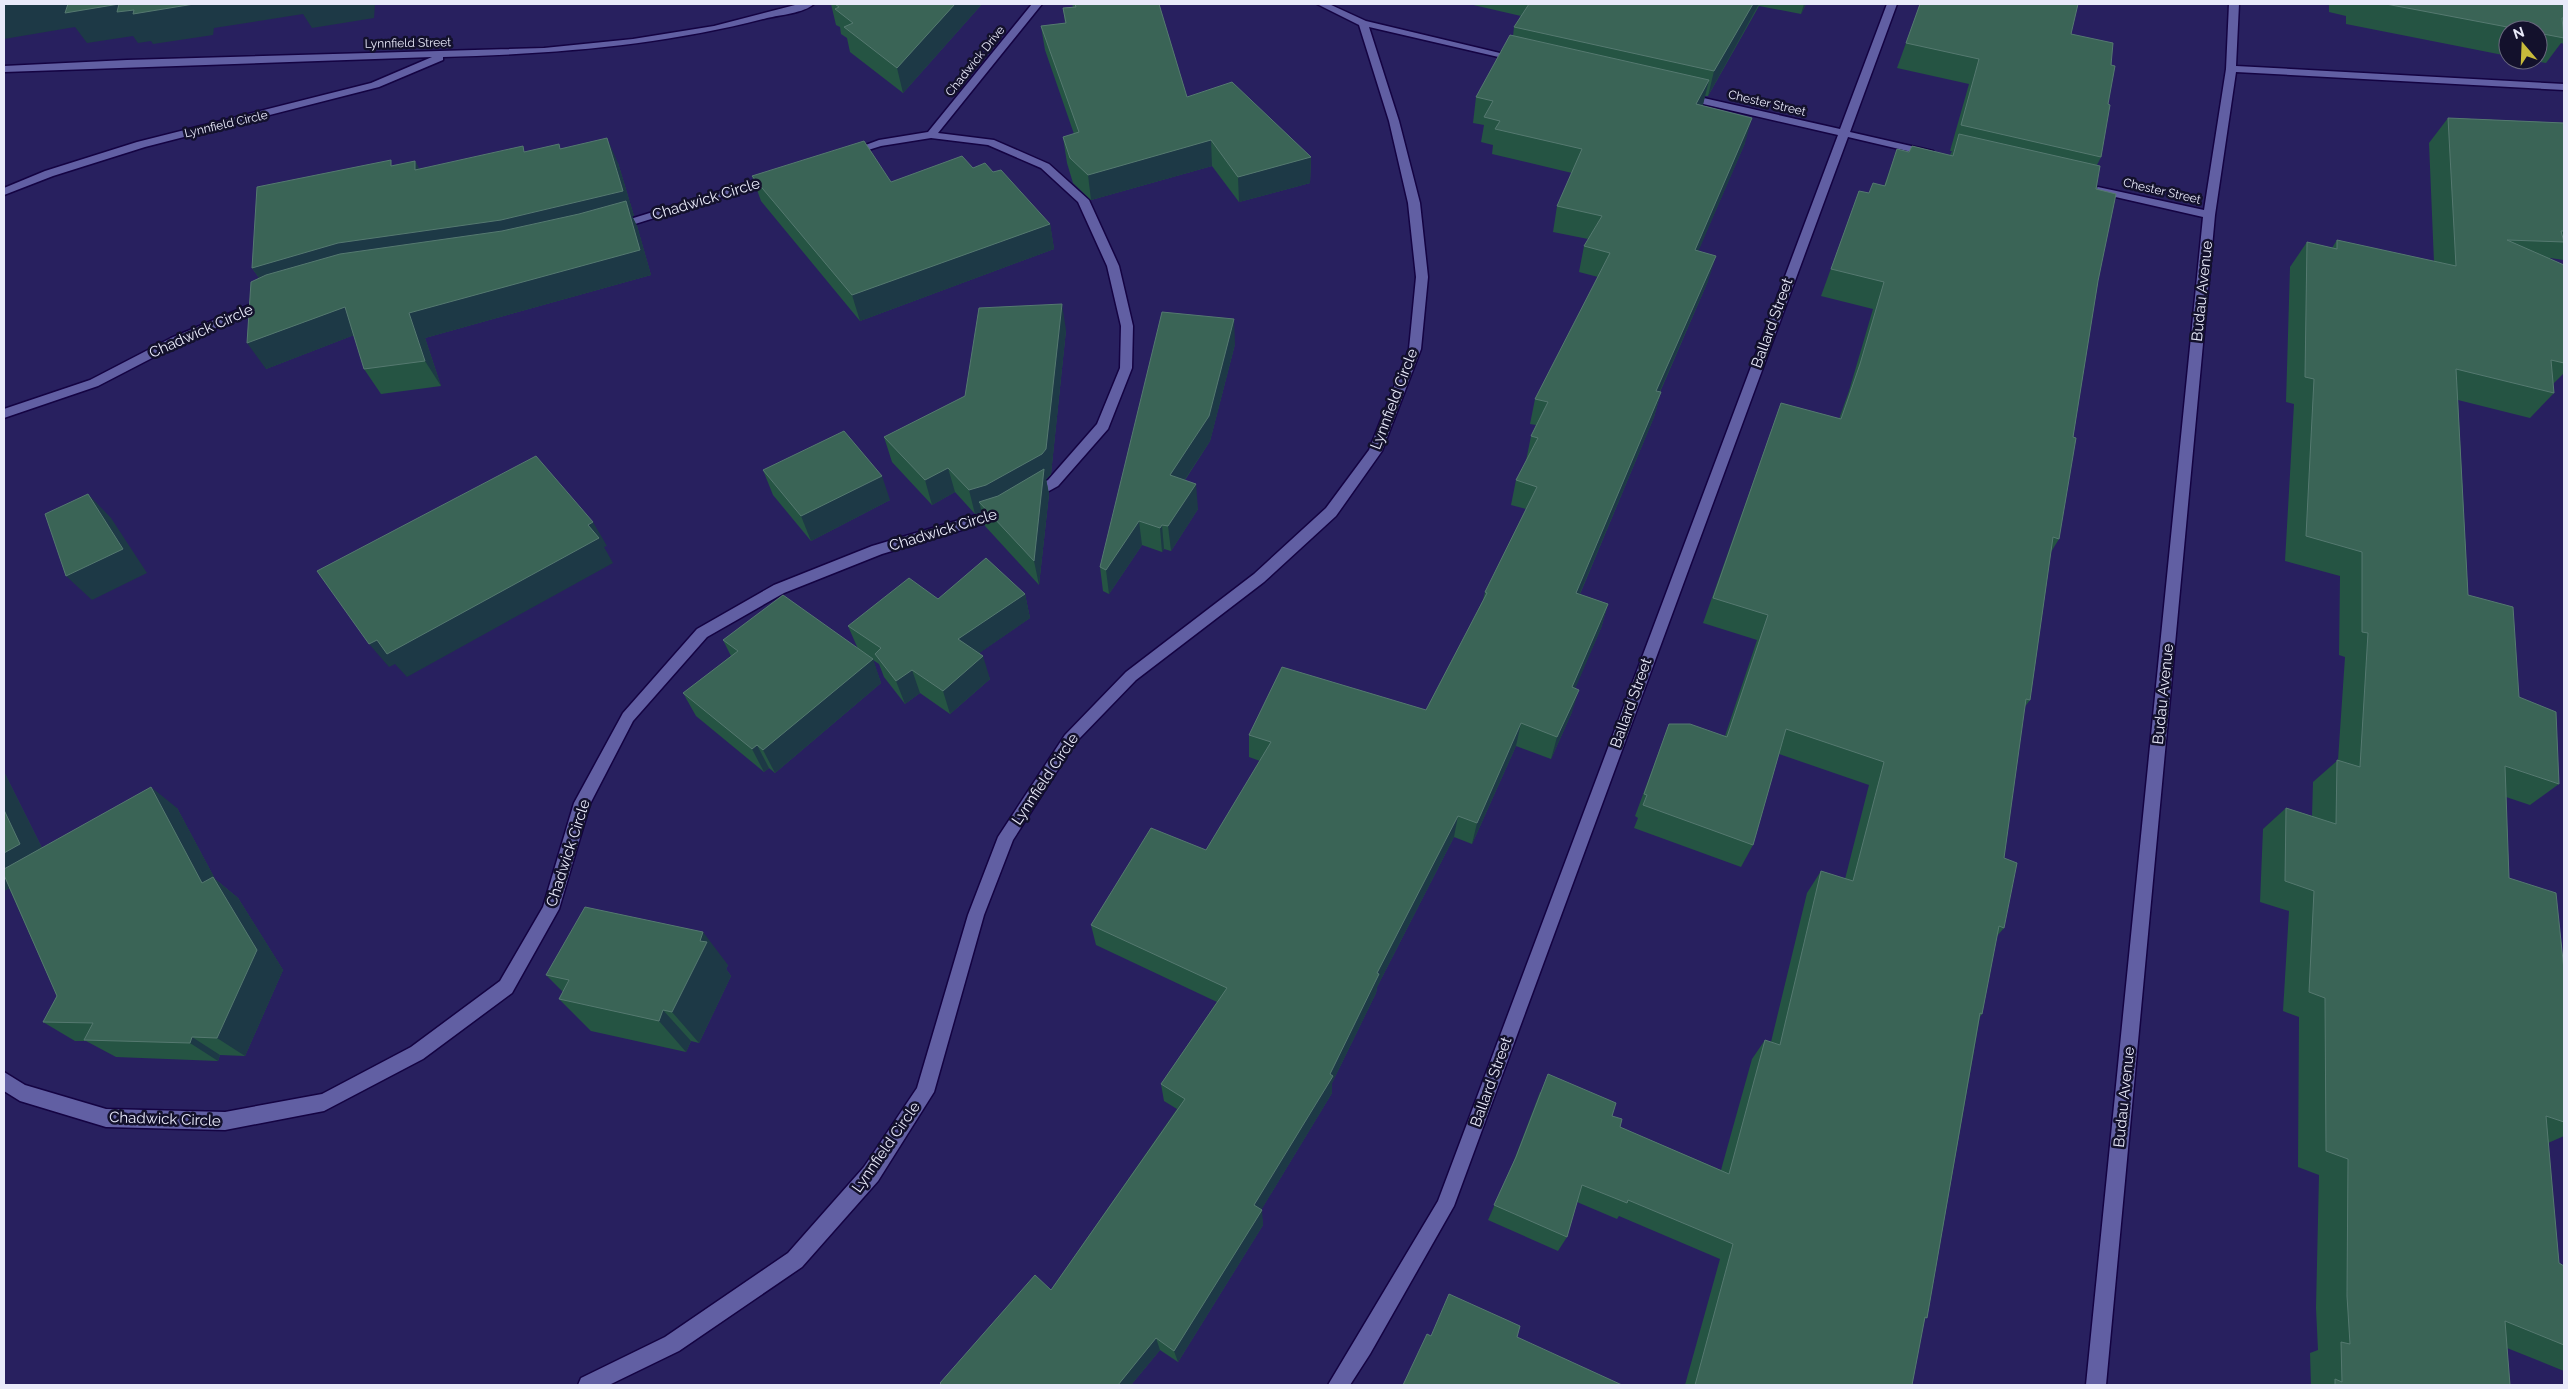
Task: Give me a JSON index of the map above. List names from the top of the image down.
{
  "streets": {
    "street": [
      "Lynnfield Street",
      "Chadwick Drive",
      "Chester Street",
      "Lynnfield Circle",
      "Chadwick Circle",
      "Budau Avenue",
      "Ballard Street"
    ]
  },
  "crossings": [
    ["Lynnfield Street", "Lynnfield Circle"],
    ["Chadwick Drive", "Chadwick Circle"],
    ["Chester Street", "Budau Avenue"],
    ["Chester Street", "Ballard Street"]
  ],
  "north": "top"
}
